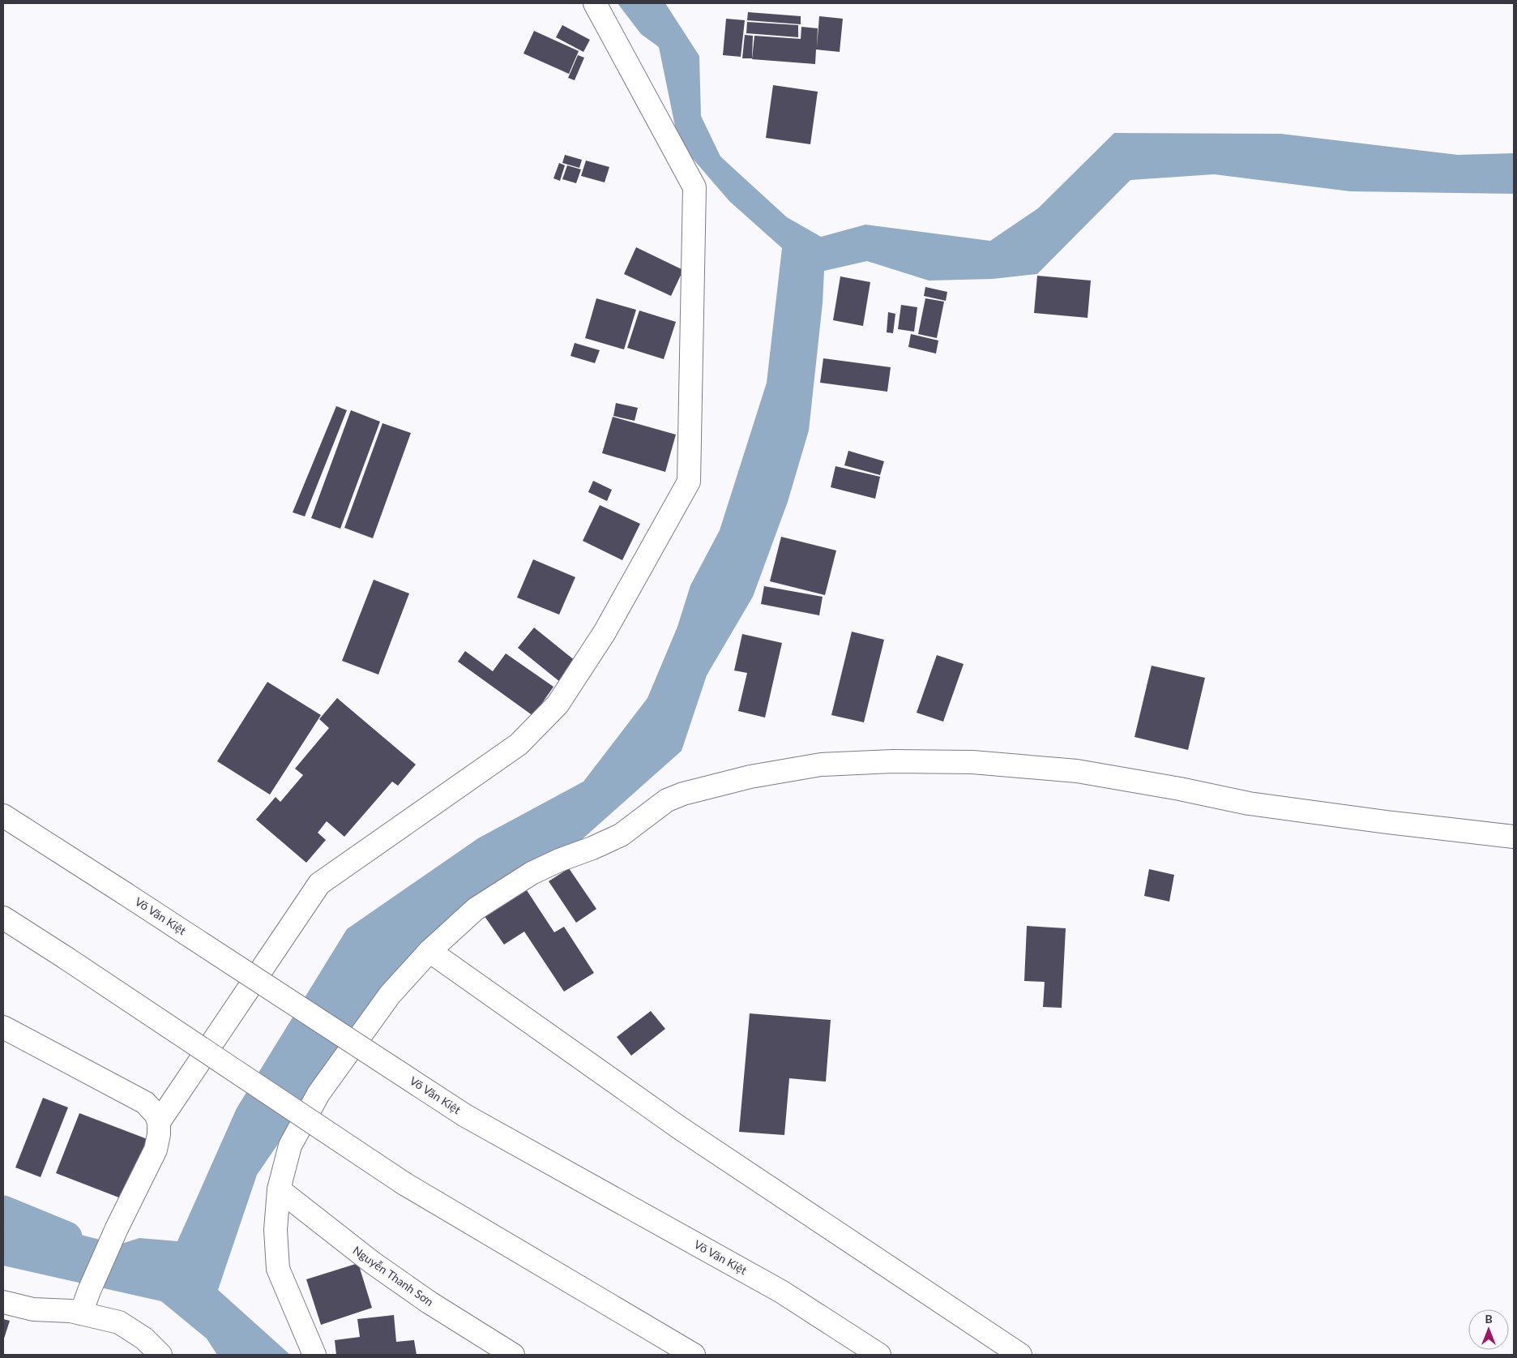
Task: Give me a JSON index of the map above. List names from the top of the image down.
{
  "streets": {
    "street": ["Võ Văn Kiệt", "Nguyễn Thanh Sơn"]
  },
  "north": "top"
}
